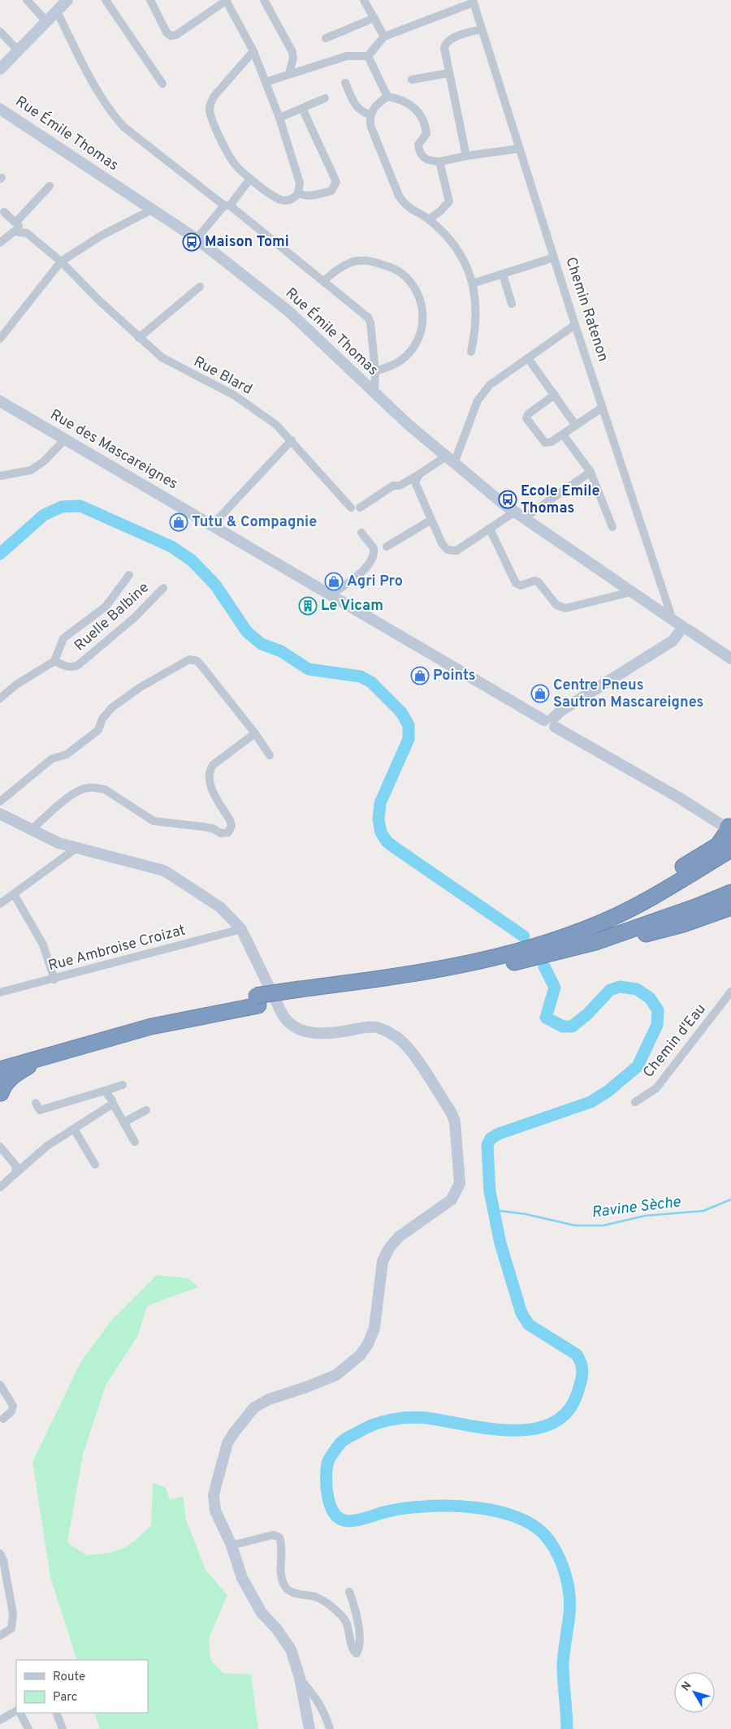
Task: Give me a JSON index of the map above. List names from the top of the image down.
{
  "streets": {
    "street": [
      "Rue Émile Thomas",
      "Chemin Ratenon",
      "Rue Blard",
      "Rue des Mascareignes",
      "Ruelle Balbine",
      "Rue Ambroise Croizat",
      "Chemin d'Eau"
    ]
  },
  "crossings": [
    ["Rue Émile Thomas", "Chemin Ratenon"]
  ],
  "water": ["Ravine Sèche"],
  "places": {
    "bus stop": ["Maison Tomi", "Ecole Emile Thomas"],
    "shop": [
      "Tutu & Compagnie",
      "Agri Pro",
      "Points",
      "Centre Pneus Sautron Mascareignes"
    ],
    "building": ["Le Vicam"]
  },
  "legend": ["Route", "Parc"],
  "north": "top left"
}
